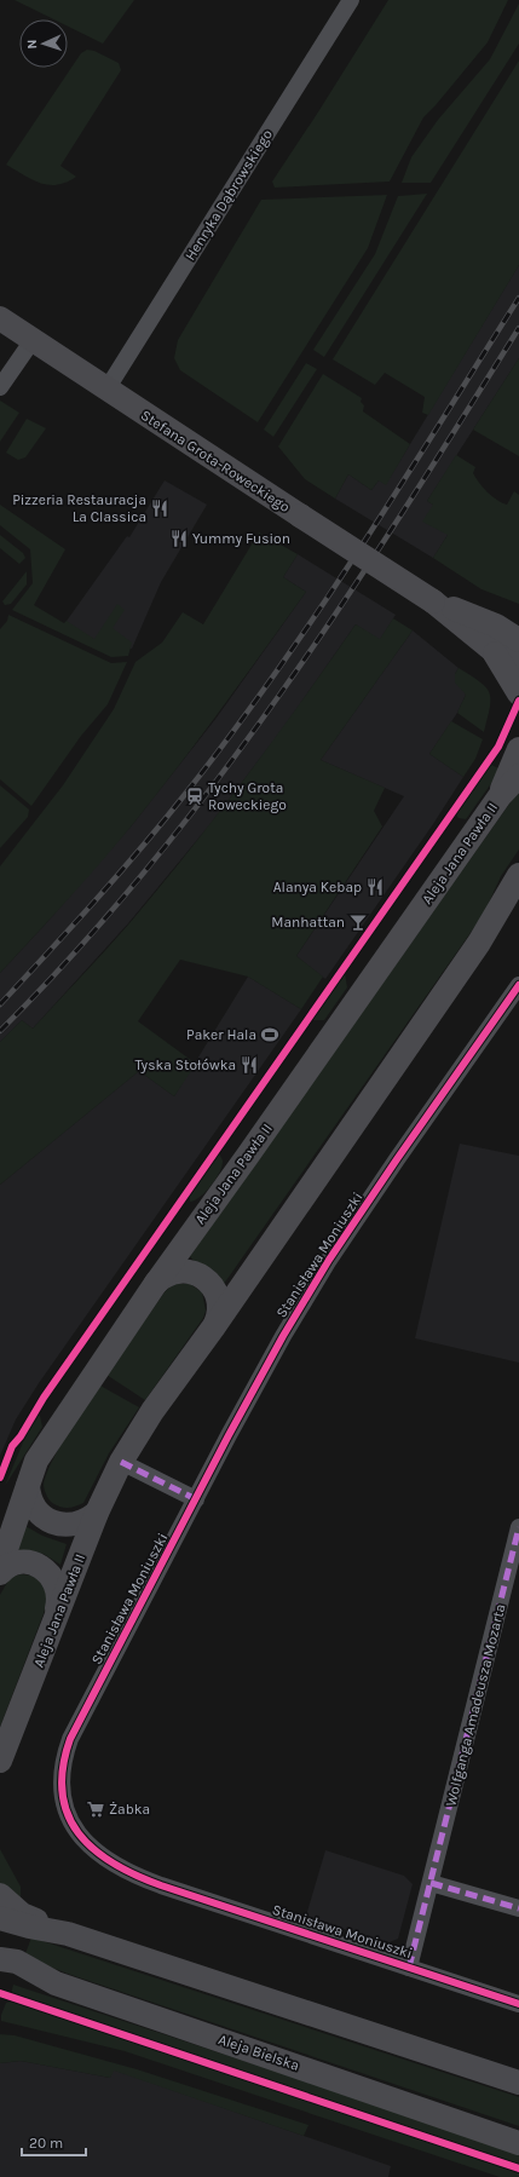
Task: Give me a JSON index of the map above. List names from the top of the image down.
{
  "streets": {
    "street": [
      "Henryka Dąbrowskiego",
      "Stefana Grota-Roweckiego",
      "Aleja Jana Pawła II",
      "Stanisława Moniuszki",
      "Wolfganga Amadeusza Mozarta",
      "Aleja Bielska"
    ]
  },
  "crossings": [
    ["Henryka Dąbrowskiego", "Stefana Grota-Roweckiego"],
    ["Stanisława Moniuszki", "Wolfganga Amadeusza Mozarta"]
  ],
  "places": {
    "restaurant": [
      "Pizzeria Restauracja La Classica",
      "Yummy Fusion",
      "Alanya Kebap",
      "Tyska Stołówka"
    ],
    "station": ["Tychy Grota Roweckiego"],
    "bar": ["Manhattan"],
    "sports": ["Paker Hala"],
    "supermarket": ["Żabka"]
  },
  "scale_bar": "20 m",
  "north": "left"
}
